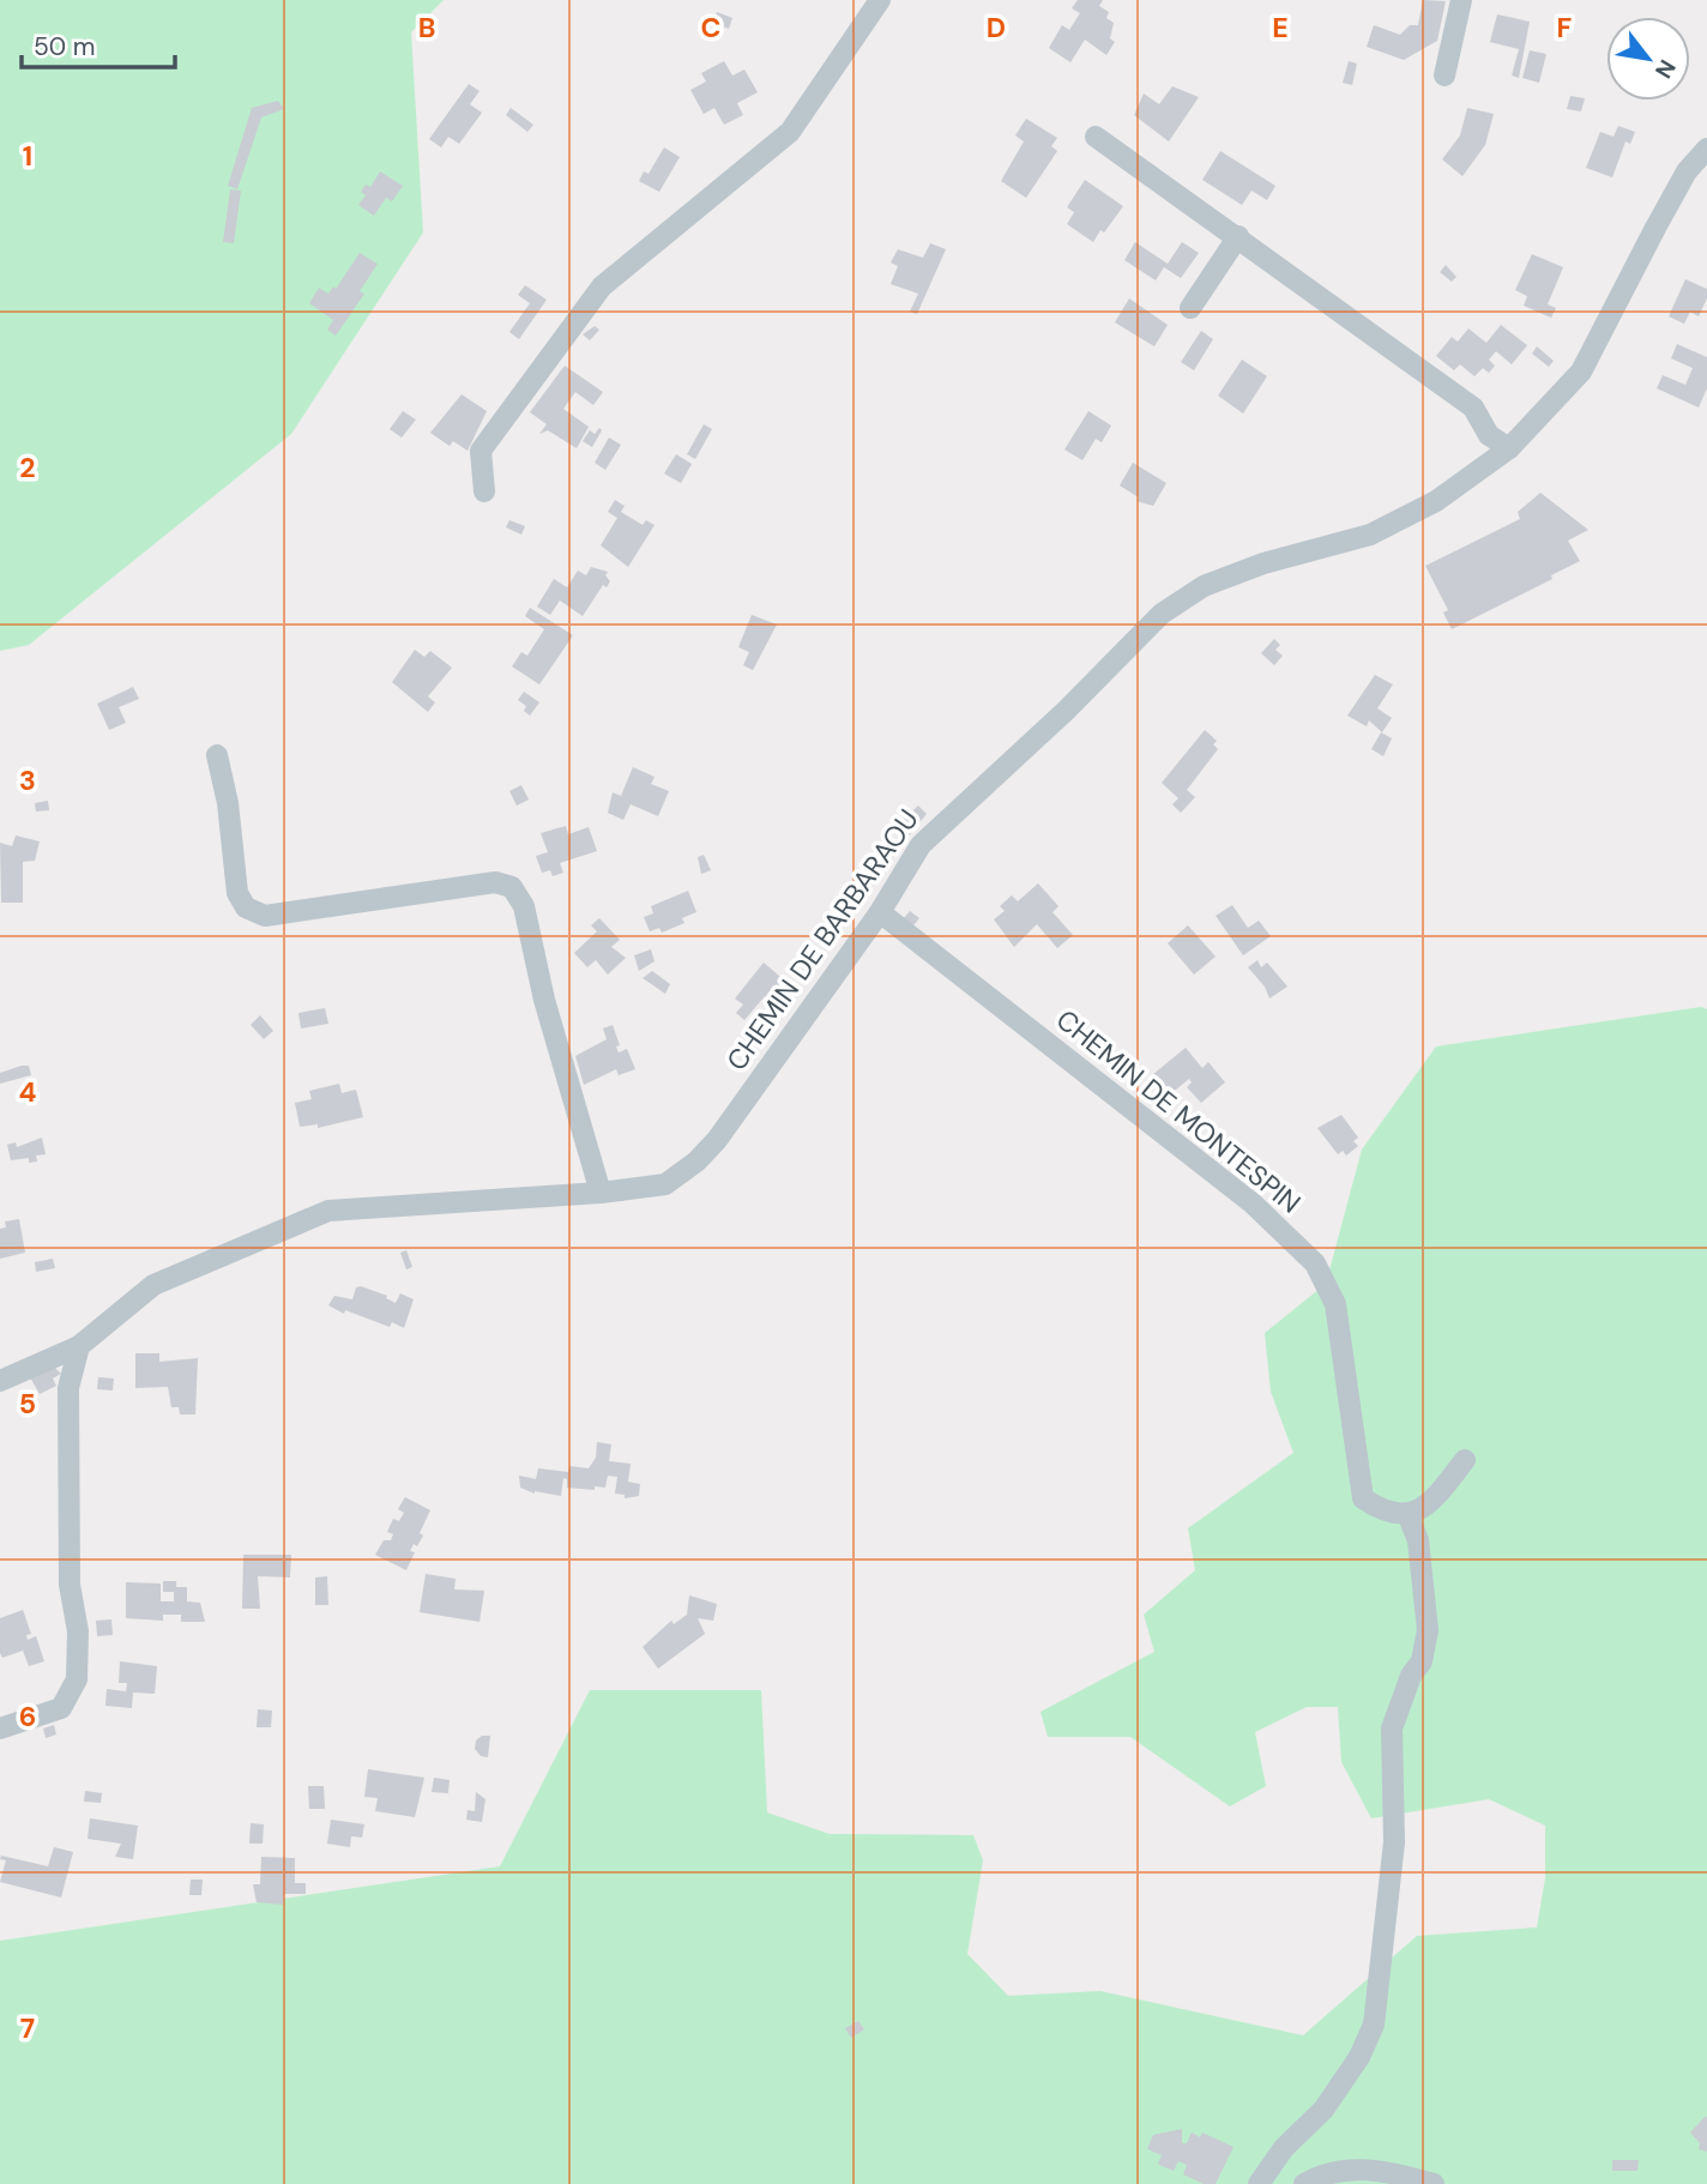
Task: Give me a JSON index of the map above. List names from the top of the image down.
{
  "streets": {
    "street": ["CHEMIN DE BARBARAOU", "CHEMIN DE MONTESPIN"]
  },
  "crossings": [
    ["CHEMIN DE BARBARAOU", "CHEMIN DE MONTESPIN"]
  ],
  "scale_bar": "50 m",
  "north": "bottom right",
  "grid": {
    "columns": [
      "B",
      "C",
      "D",
      "E",
      "F"
    ],
    "rows": [
      "1",
      "2",
      "3",
      "4",
      "5",
      "6",
      "7"
    ]
  }
}
